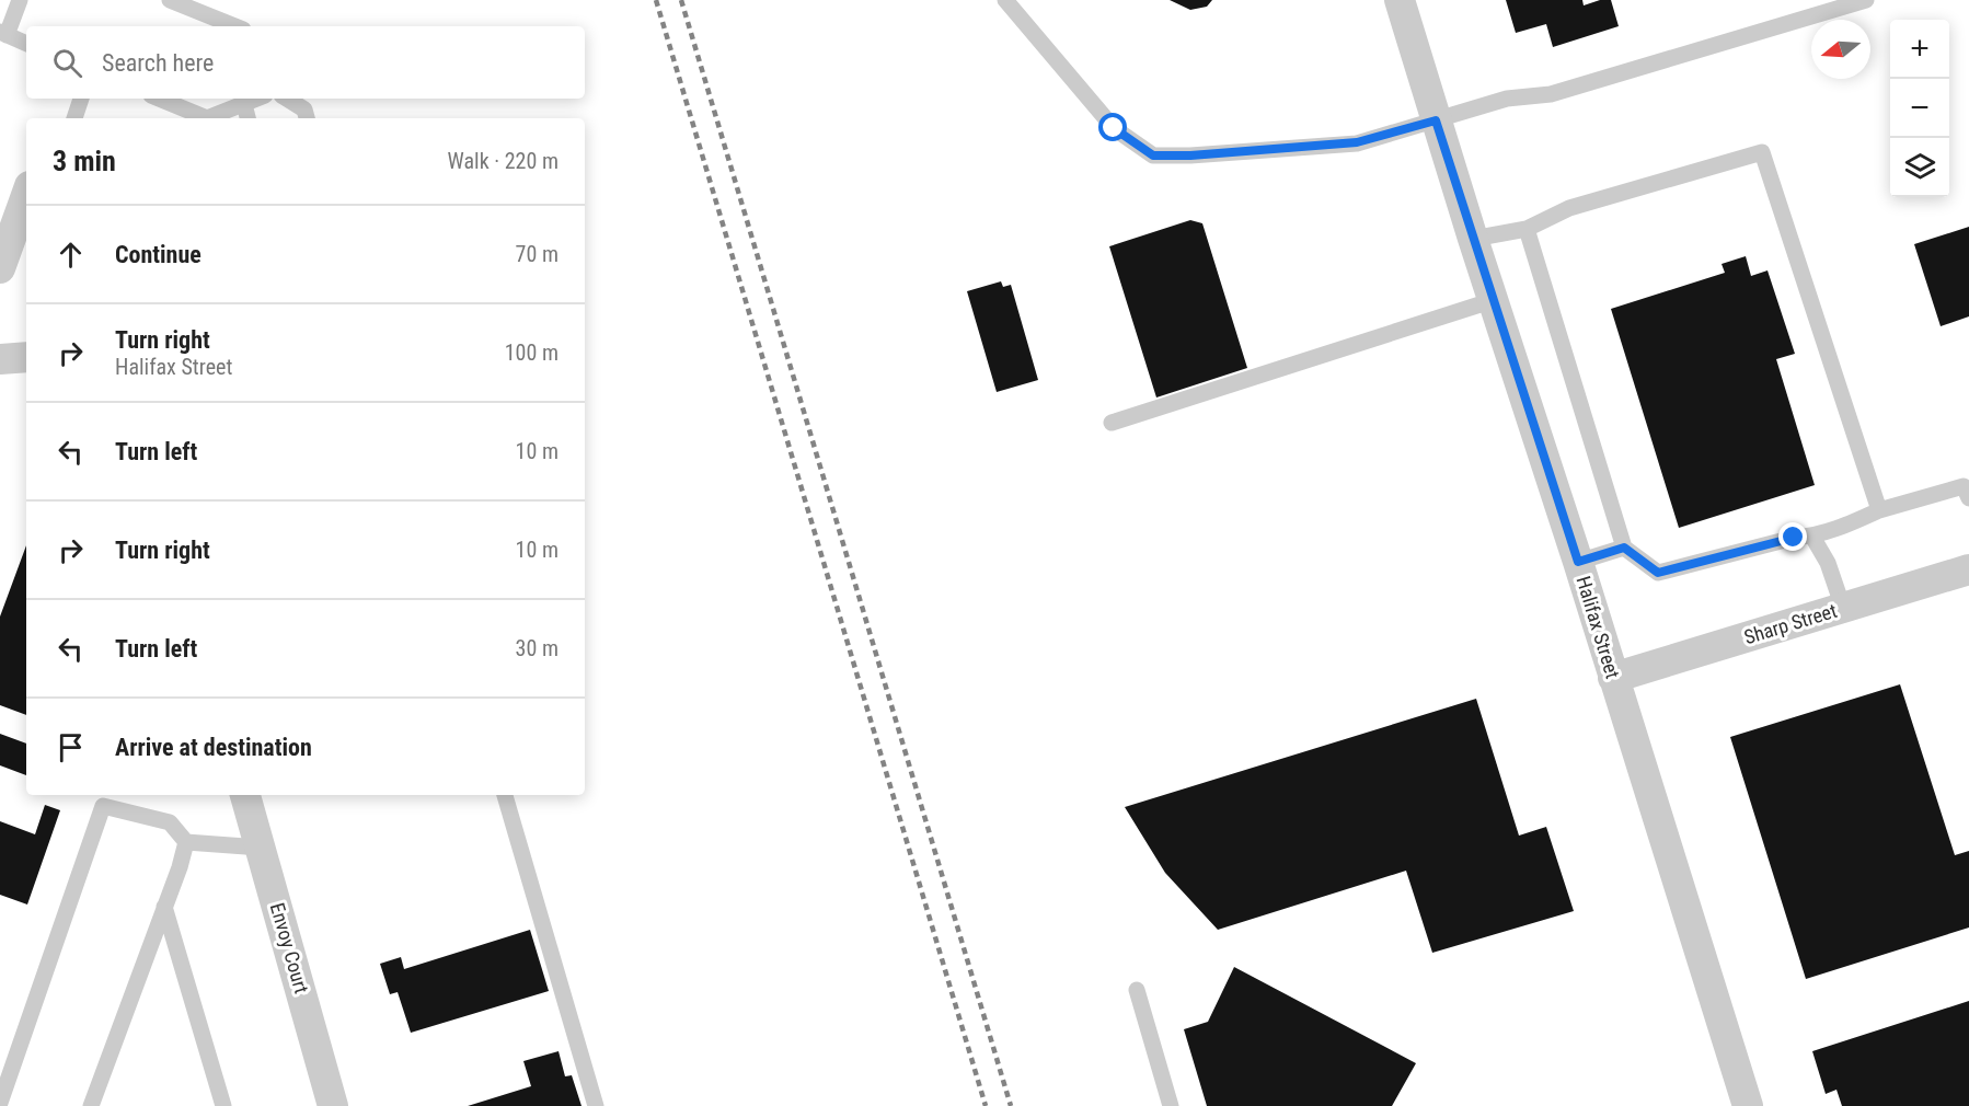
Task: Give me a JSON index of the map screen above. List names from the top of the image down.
{
  "streets": {
    "street": ["Sharp Street", "Halifax Street", "Envoy Court"]
  },
  "crossings": [
    ["Sharp Street", "Halifax Street"]
  ],
  "north": "left",
  "page": {
    "map_buttons": ["+", "−"],
    "search": "Search here",
    "heading": ["3 min", "Walk · 220 m"],
    "list": [
      ["Continue", "70 m"],
      ["Turn right", "Halifax Street", "100 m"],
      ["Turn left", "10 m"],
      ["Turn right", "10 m"],
      ["Turn left", "30 m"],
      "Arrive at destination"
    ]
  }
}
